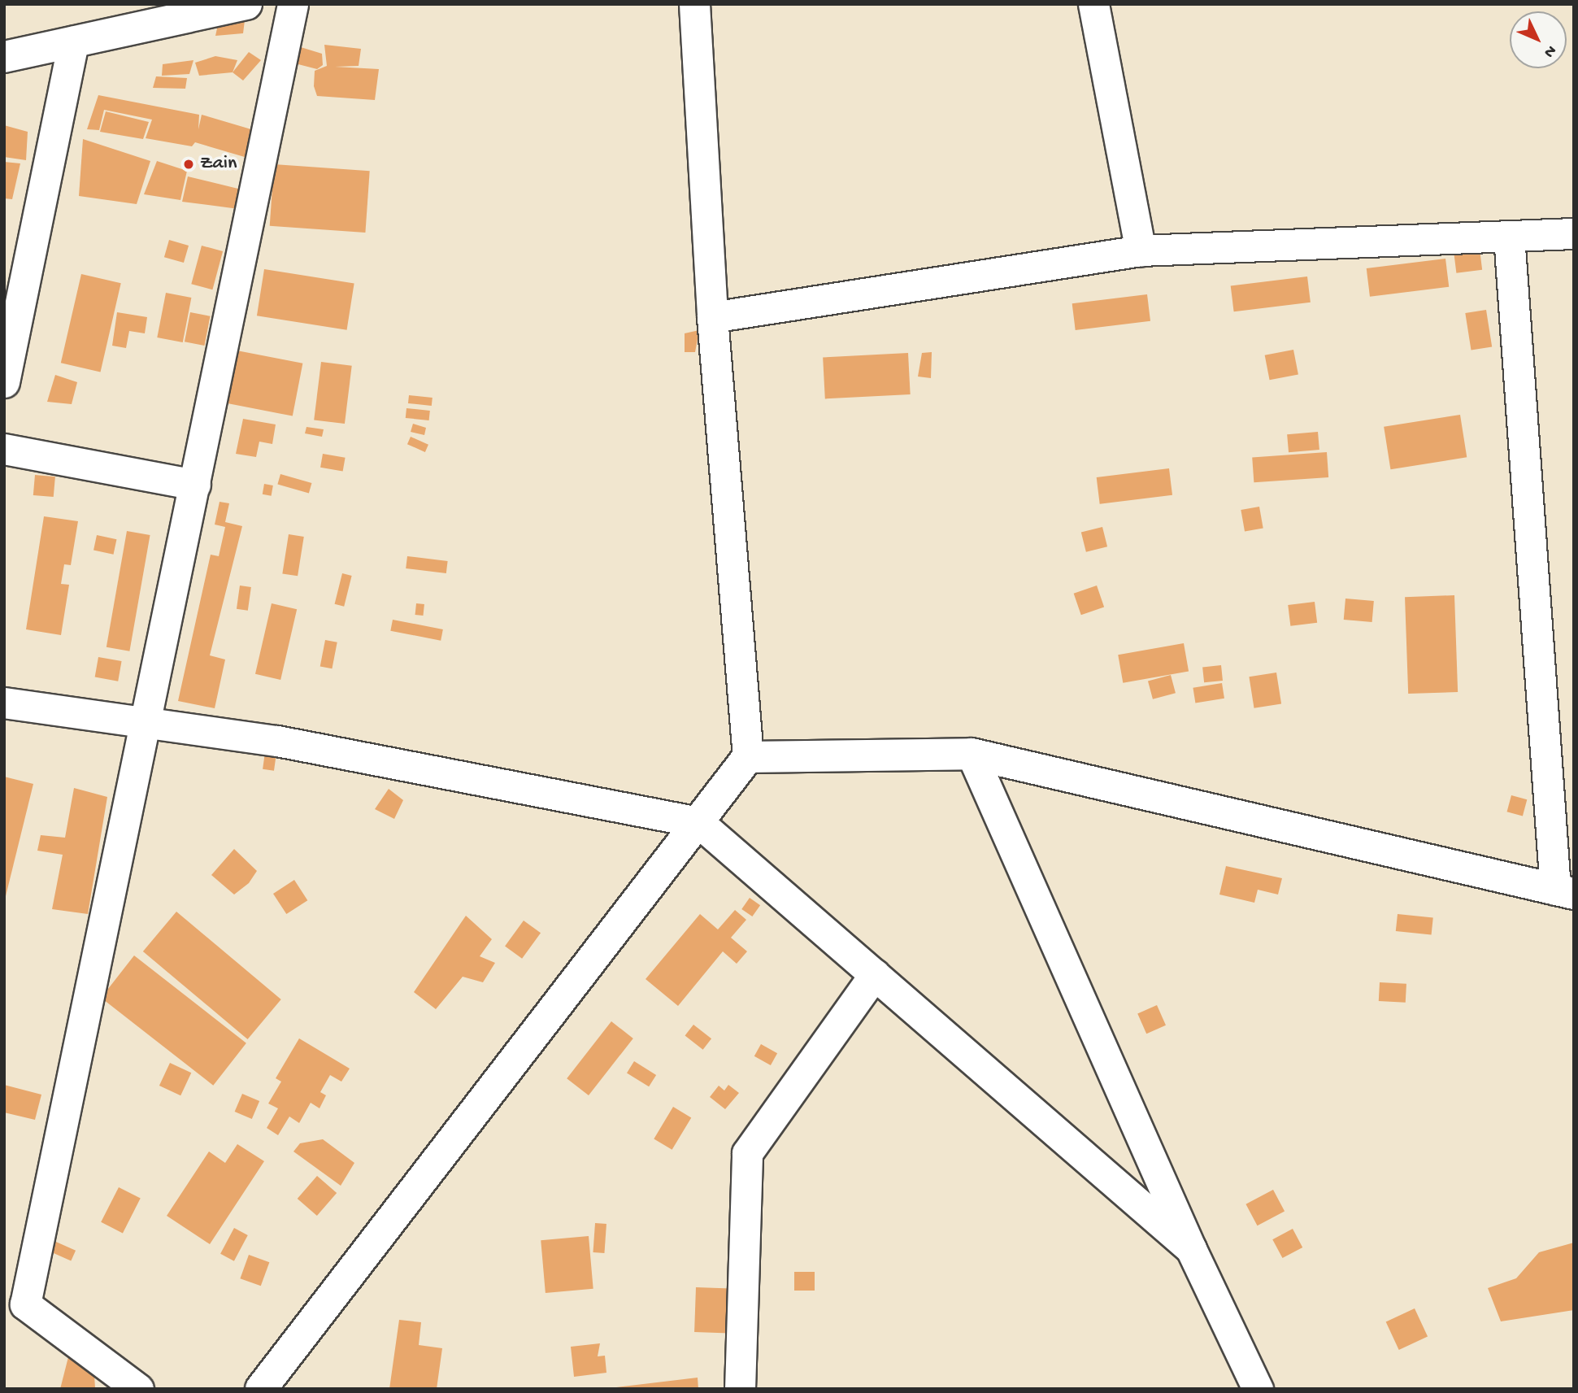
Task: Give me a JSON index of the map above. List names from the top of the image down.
{
  "places": ["Zain"],
  "north": "bottom right"
}
